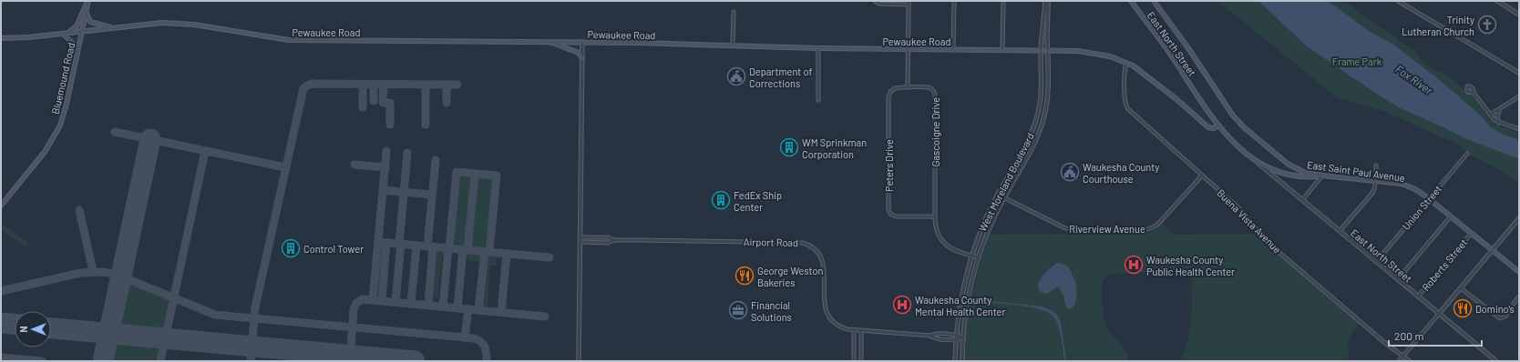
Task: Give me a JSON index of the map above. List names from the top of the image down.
{
  "streets": {
    "main road": [
      "Pewaukee Road",
      "East North Street",
      "Bluemound Road",
      "East Saint Paul Avenue"
    ],
    "street": [
      "Gascoigne Drive",
      "Peters Drive",
      "West Moreland Boulevard",
      "Union Street",
      "Buena Vista Avenue",
      "Riverview Avenue",
      "Airport Road",
      "Roberts Street"
    ]
  },
  "crossings": [
    ["Pewaukee Road", "East North Street"],
    ["Pewaukee Road", "Bluemound Road"],
    ["Pewaukee Road", "West Moreland Boulevard"],
    ["Pewaukee Road", "Buena Vista Avenue"],
    ["East North Street", "East Saint Paul Avenue"],
    ["East North Street", "Union Street"],
    ["East North Street", "Roberts Street"],
    ["Gascoigne Drive", "Peters Drive"],
    ["Gascoigne Drive", "West Moreland Boulevard"],
    ["East Saint Paul Avenue", "Union Street"],
    ["East Saint Paul Avenue", "Roberts Street"],
    ["West Moreland Boulevard", "Riverview Avenue"],
    ["West Moreland Boulevard", "Airport Road"],
    ["Buena Vista Avenue", "Riverview Avenue"]
  ],
  "water": ["Fox River"],
  "parks": ["Frame Park"],
  "places": {
    "church": ["Trinity Lutheran Church"],
    "public building": ["Department of Corrections", "Waukesha County Courthouse"],
    "building": ["WM Sprinkman Corporation", "FedEx Ship Center", "Control Tower"],
    "hospital": ["Waukesha County Public Health Center", "Waukesha County Mental Health Center"],
    "restaurant": ["George Weston Bakeries", "Domino's"],
    "office": ["Financial Solutions"]
  },
  "scale_bar": "200 m",
  "north": "left"
}
